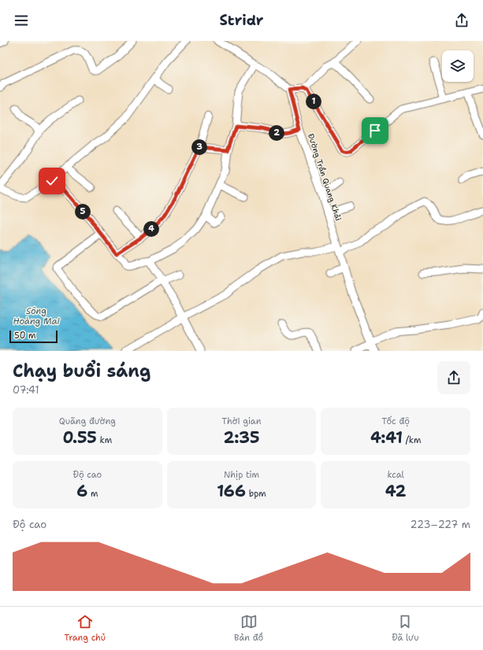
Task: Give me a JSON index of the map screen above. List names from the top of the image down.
{
  "streets": {
    "street": ["Đường Trần Quang Khải"]
  },
  "water": ["Sông Hoàng Mai"],
  "scale_bar": "50 m",
  "page": {
    "header": "Stridr",
    "pins": [
      "1",
      "2",
      "3",
      "5",
      "4"
    ],
    "scale": "50 m",
    "heading": ["Chạy buổi sáng", "07:41"],
    "stats": [
      ["Quãng đường", "0.55 km"],
      ["Thời gian", "2:35"],
      ["Tốc độ", "4:41 /km"],
      ["Độ cao", "6 m"],
      ["Nhịp tim", "166 bpm"],
      ["kcal", "42"]
    ],
    "chart": ["Độ cao", "223–227 m"],
    "tabs": ["Trang chủ", "Bản đồ", "Đã lưu"]
  }
}
